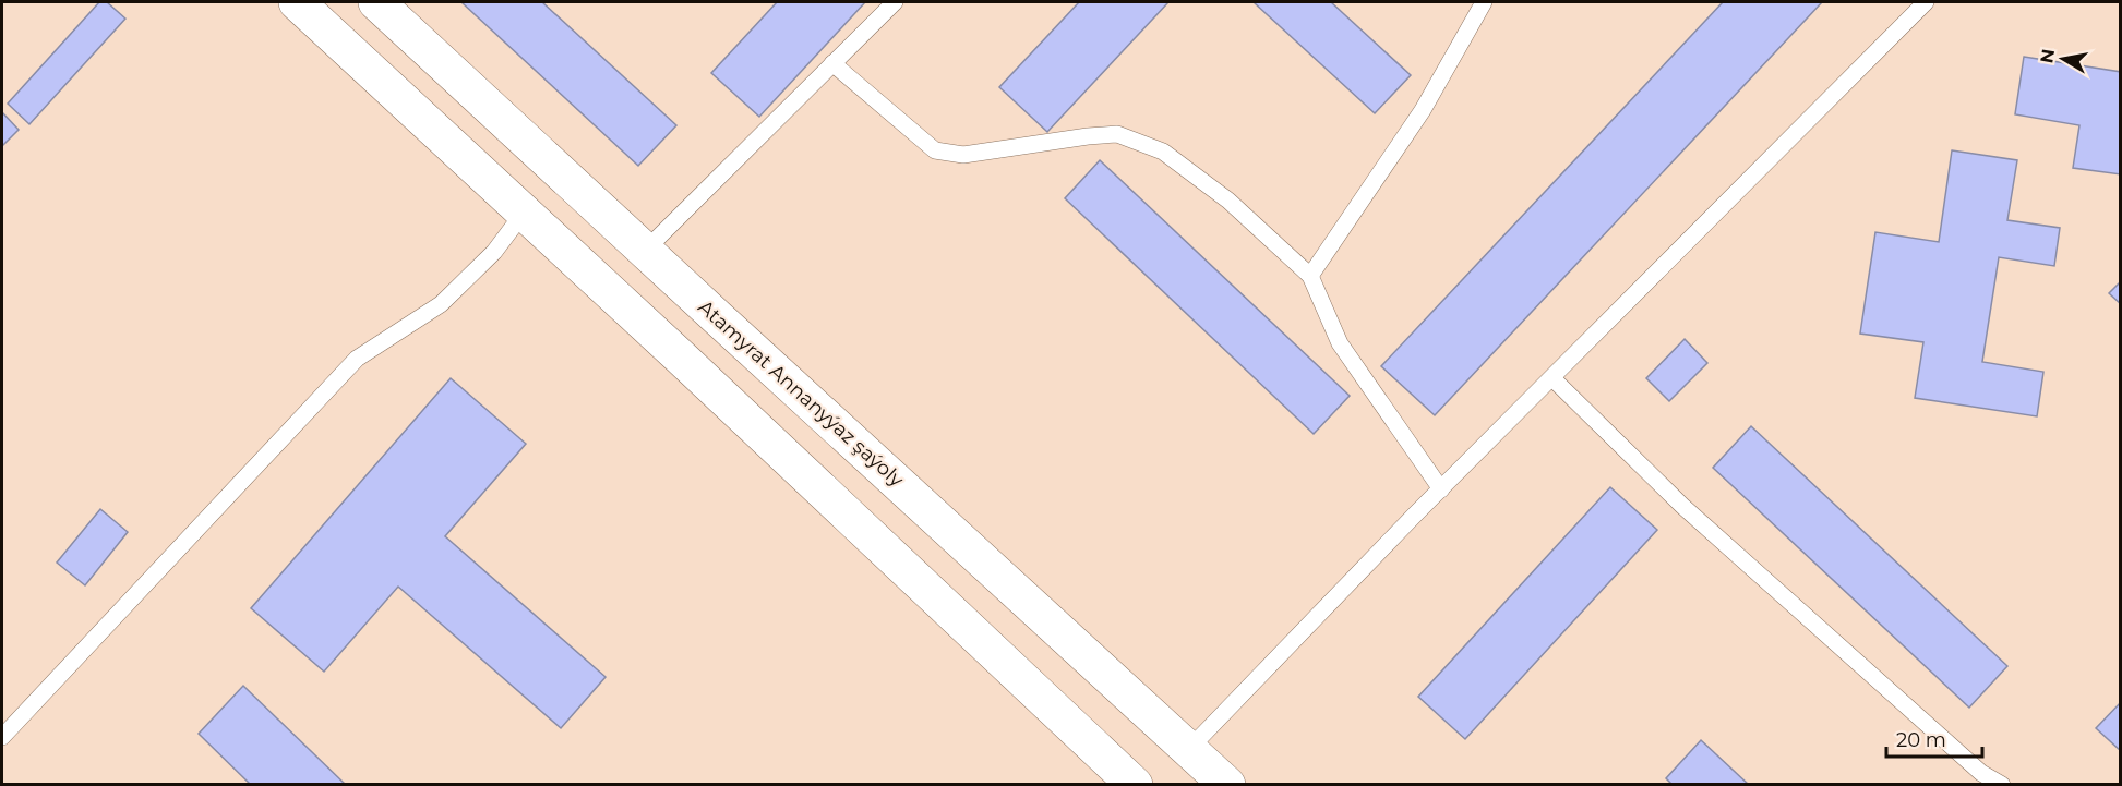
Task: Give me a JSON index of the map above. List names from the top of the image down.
{
  "streets": {
    "street": ["Atamyrat Annanyýaz şaýoly"]
  },
  "scale_bar": "20 m",
  "north": "left"
}
